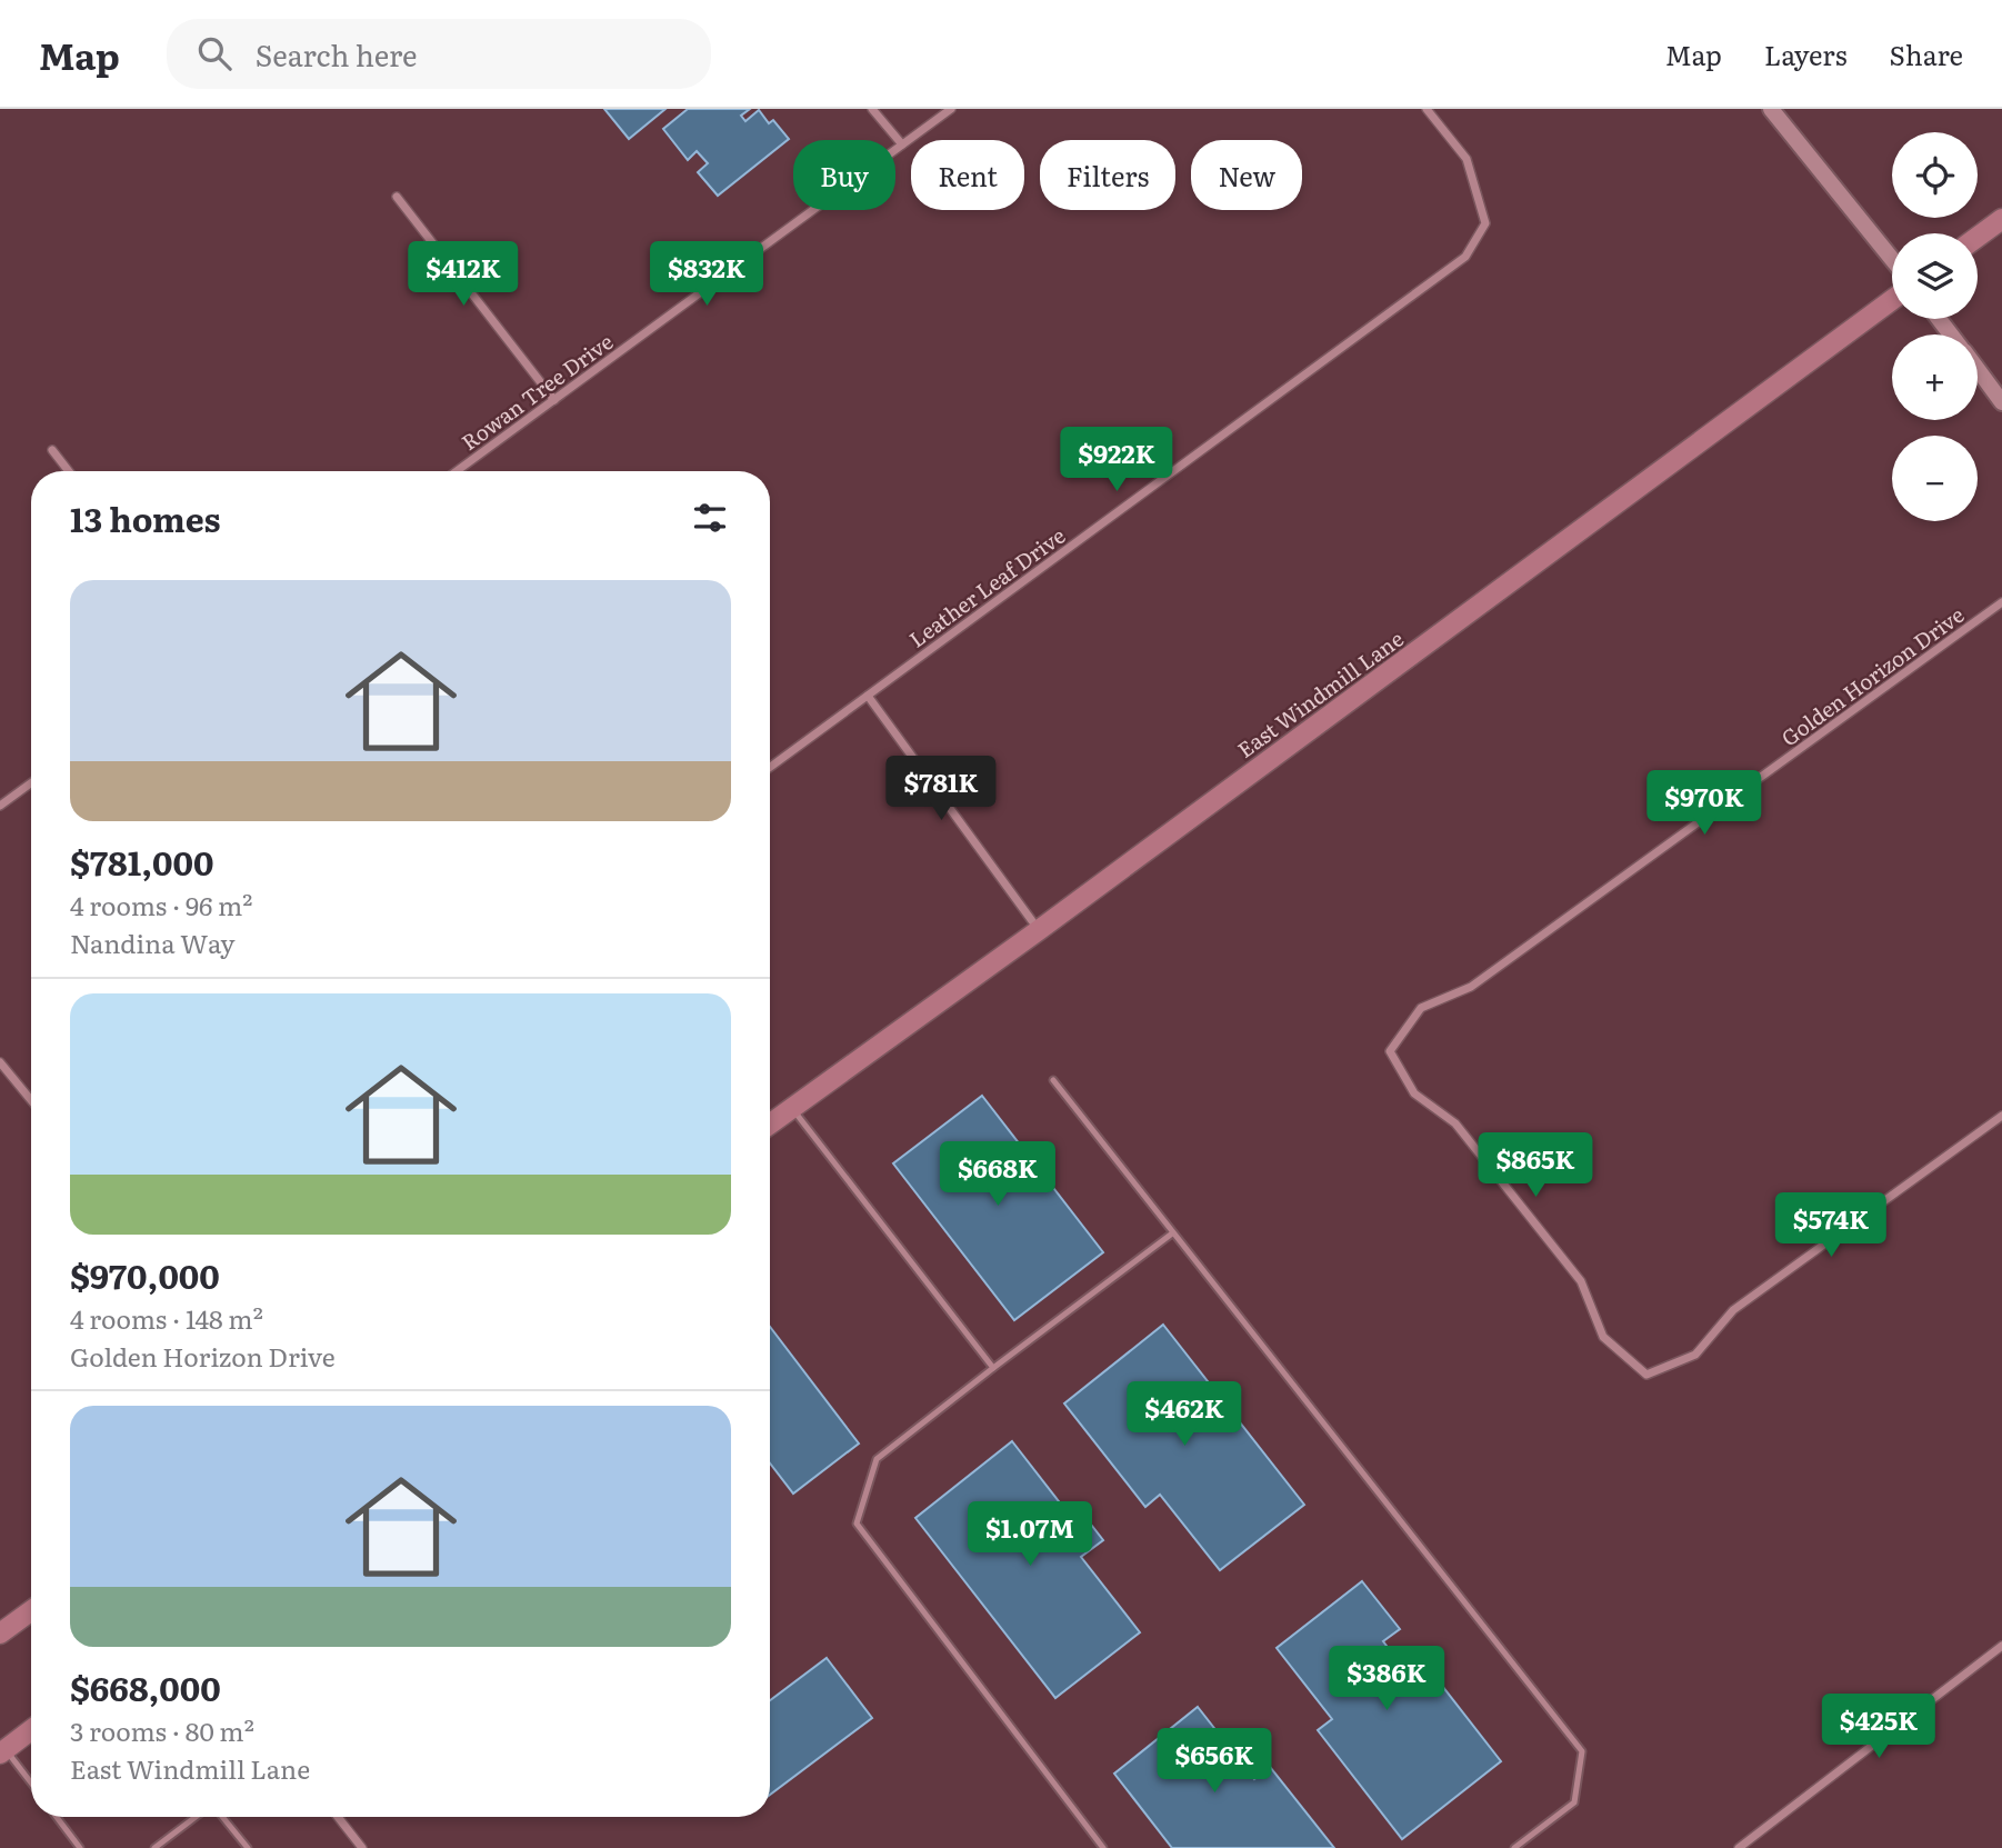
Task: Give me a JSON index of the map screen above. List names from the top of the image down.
{
  "streets": {
    "main road": ["East Windmill Lane"],
    "street": ["Rowan Tree Drive", "Leather Leaf Drive", "Golden Horizon Drive"]
  },
  "page": {
    "header": "Map",
    "search": "Search here",
    "nav": ["Map", "Layers", "Share"],
    "map_buttons": ["+", "−"],
    "chip": [
      "Buy",
      "Rent",
      "Filters",
      "New"
    ],
    "price": [
      "$412K",
      "$832K",
      "$922K",
      "$781K",
      "$970K",
      "$865K",
      "$668K",
      "$574K",
      "$462K",
      "$1.07M",
      "$386K",
      "$425K",
      "$656K"
    ],
    "heading": "13 homes",
    "list": [
      {
        "name": "$781,000",
        "note": "4 rooms · 96 m² · Nandina Way"
      },
      {
        "name": "$970,000",
        "note": "4 rooms · 148 m² · Golden Horizon Drive"
      },
      {
        "name": "$668,000",
        "note": "3 rooms · 80 m² · East Windmill Lane"
      }
    ]
  }
}
